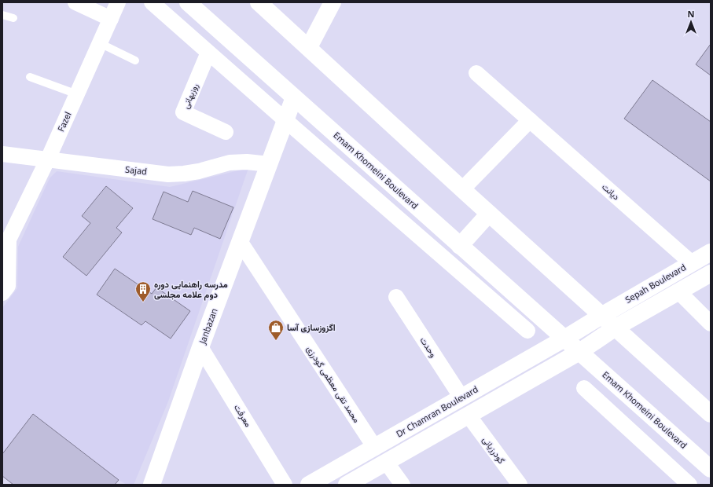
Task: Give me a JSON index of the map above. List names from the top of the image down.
{
  "streets": {
    "main road": [
      "Emam Khomeini Boulevard",
      "Sepah Boulevard",
      "Janbazan",
      "Dr Chamran Boulevard"
    ],
    "street": [
      "روزبهانی",
      "Fazel",
      "Sajad",
      "دیانت",
      "وحدت",
      "محمد تقی معظمی گودرزی",
      "معرفت",
      "گودرزیانی"
    ]
  },
  "crossings": [
    ["Fazel", "Sajad"],
    ["Sajad", "Janbazan"],
    ["Emam Khomeini Boulevard", "Sepah Boulevard"],
    ["Emam Khomeini Boulevard", "Janbazan"],
    ["Emam Khomeini Boulevard", "Dr Chamran Boulevard"],
    ["دیانت", "Sepah Boulevard"],
    ["Sepah Boulevard", "Dr Chamran Boulevard"],
    ["Janbazan", "محمد تقی معظمی گودرزی"],
    ["Janbazan", "معرفت"],
    ["وحدت", "Dr Chamran Boulevard"],
    ["محمد تقی معظمی گودرزی", "Dr Chamran Boulevard"]
  ],
  "places": {
    "building": ["مدرسه راهنمایی دوره دوم علامه مجلسی"],
    "shop": ["اگزوزسازی آسا"]
  },
  "north": "top"
}
